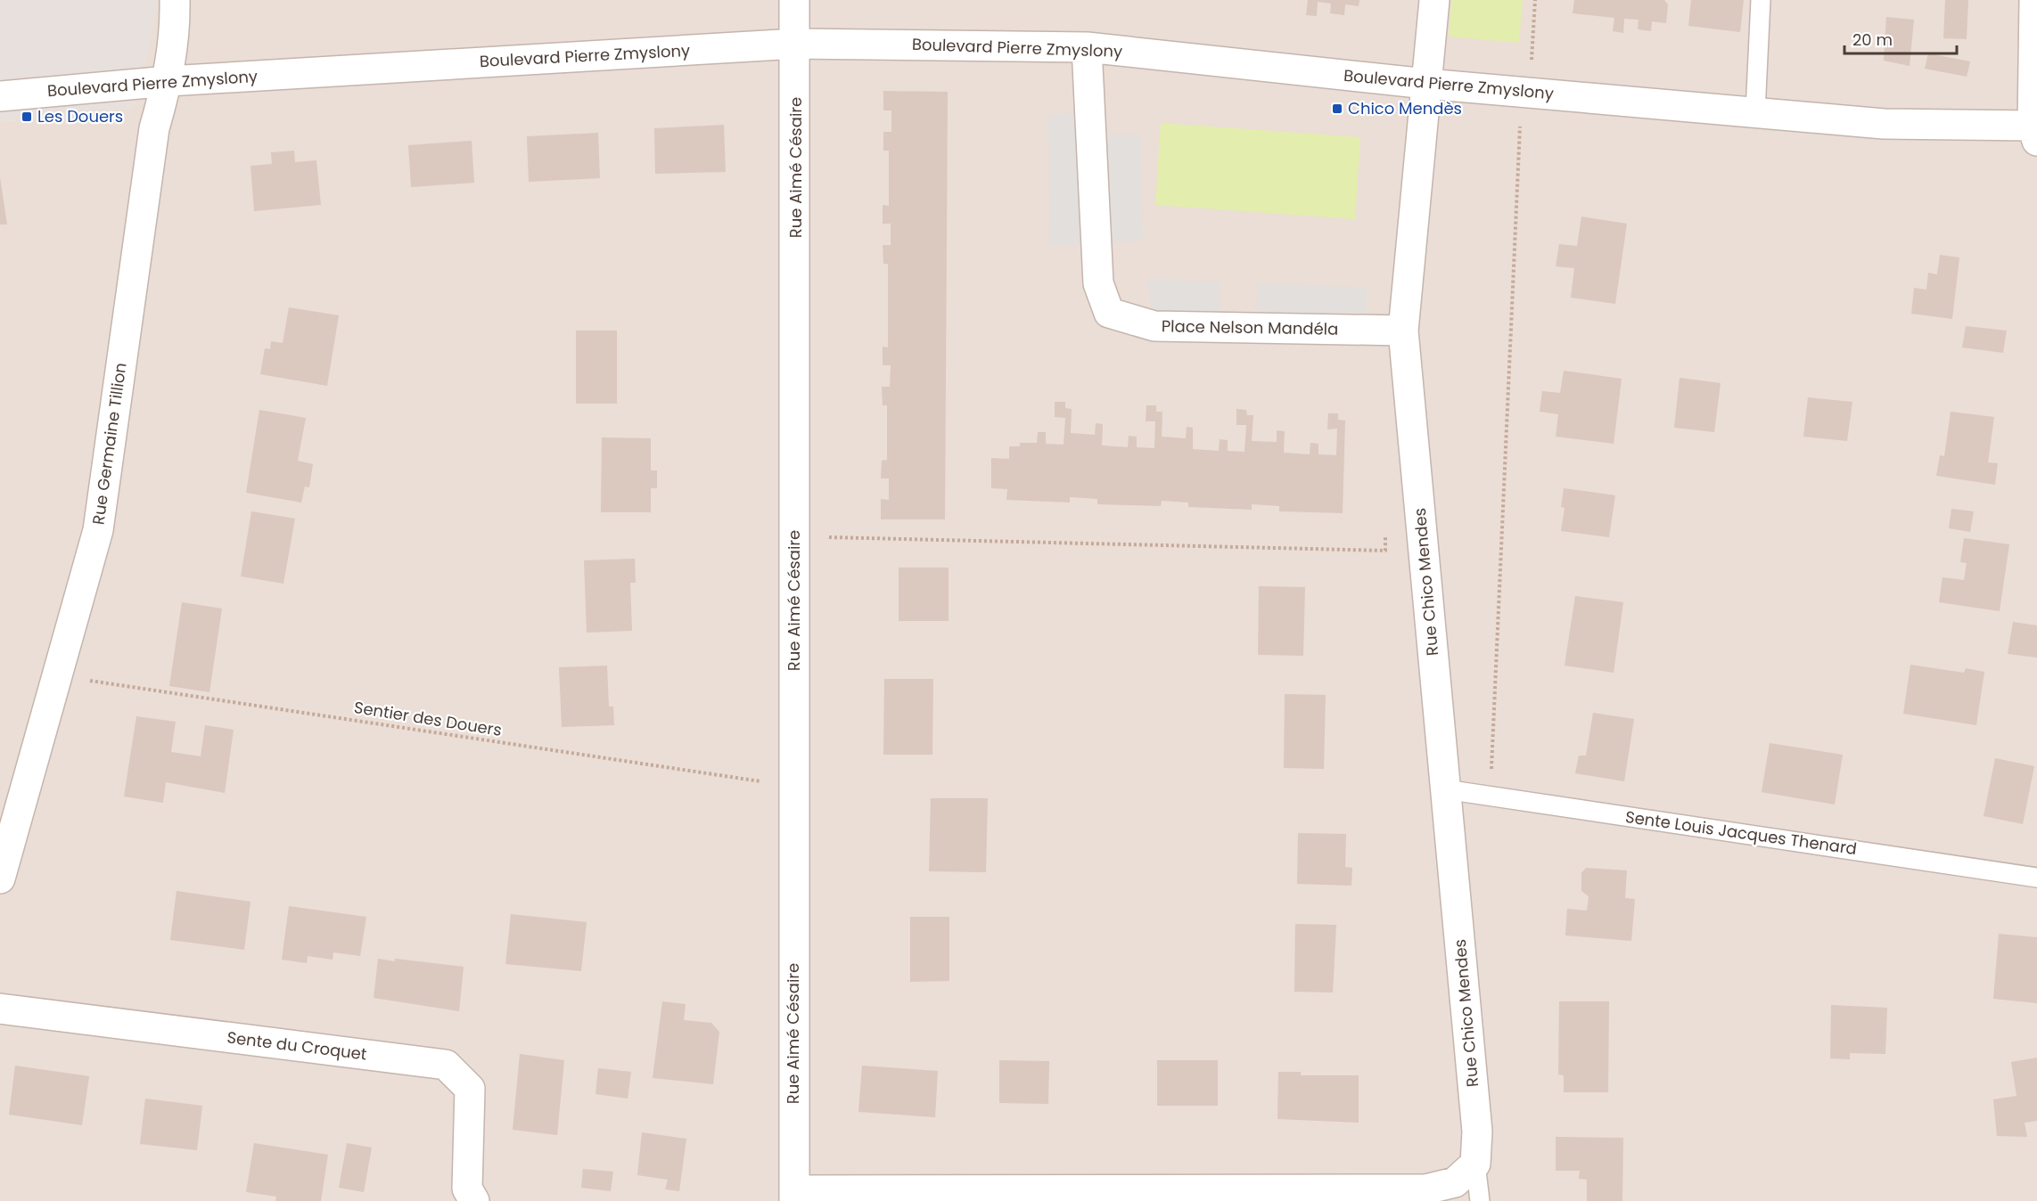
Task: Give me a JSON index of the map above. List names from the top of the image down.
{
  "streets": {
    "street": [
      "Boulevard Pierre Zmyslony",
      "Rue Aimé Césaire",
      "Place Nelson Mandéla",
      "Rue Germaine Tillion",
      "Rue Chico Mendes",
      "Sente du Croquet"
    ],
    "lane": ["Sente Louis Jacques Thenard"],
    "path": ["Sentier des Douers"]
  },
  "crossings": [
    ["Boulevard Pierre Zmyslony", "Rue Aimé Césaire"],
    ["Boulevard Pierre Zmyslony", "Place Nelson Mandéla"],
    ["Boulevard Pierre Zmyslony", "Rue Germaine Tillion"],
    ["Boulevard Pierre Zmyslony", "Rue Chico Mendes"],
    ["Rue Aimé Césaire", "Sentier des Douers"],
    ["Place Nelson Mandéla", "Rue Chico Mendes"],
    ["Rue Germaine Tillion", "Sentier des Douers"],
    ["Rue Chico Mendes", "Sente Louis Jacques Thenard"]
  ],
  "places": {
    "transit": ["Chico Mendès", "Les Douers"]
  },
  "scale_bar": "20 m"
}
